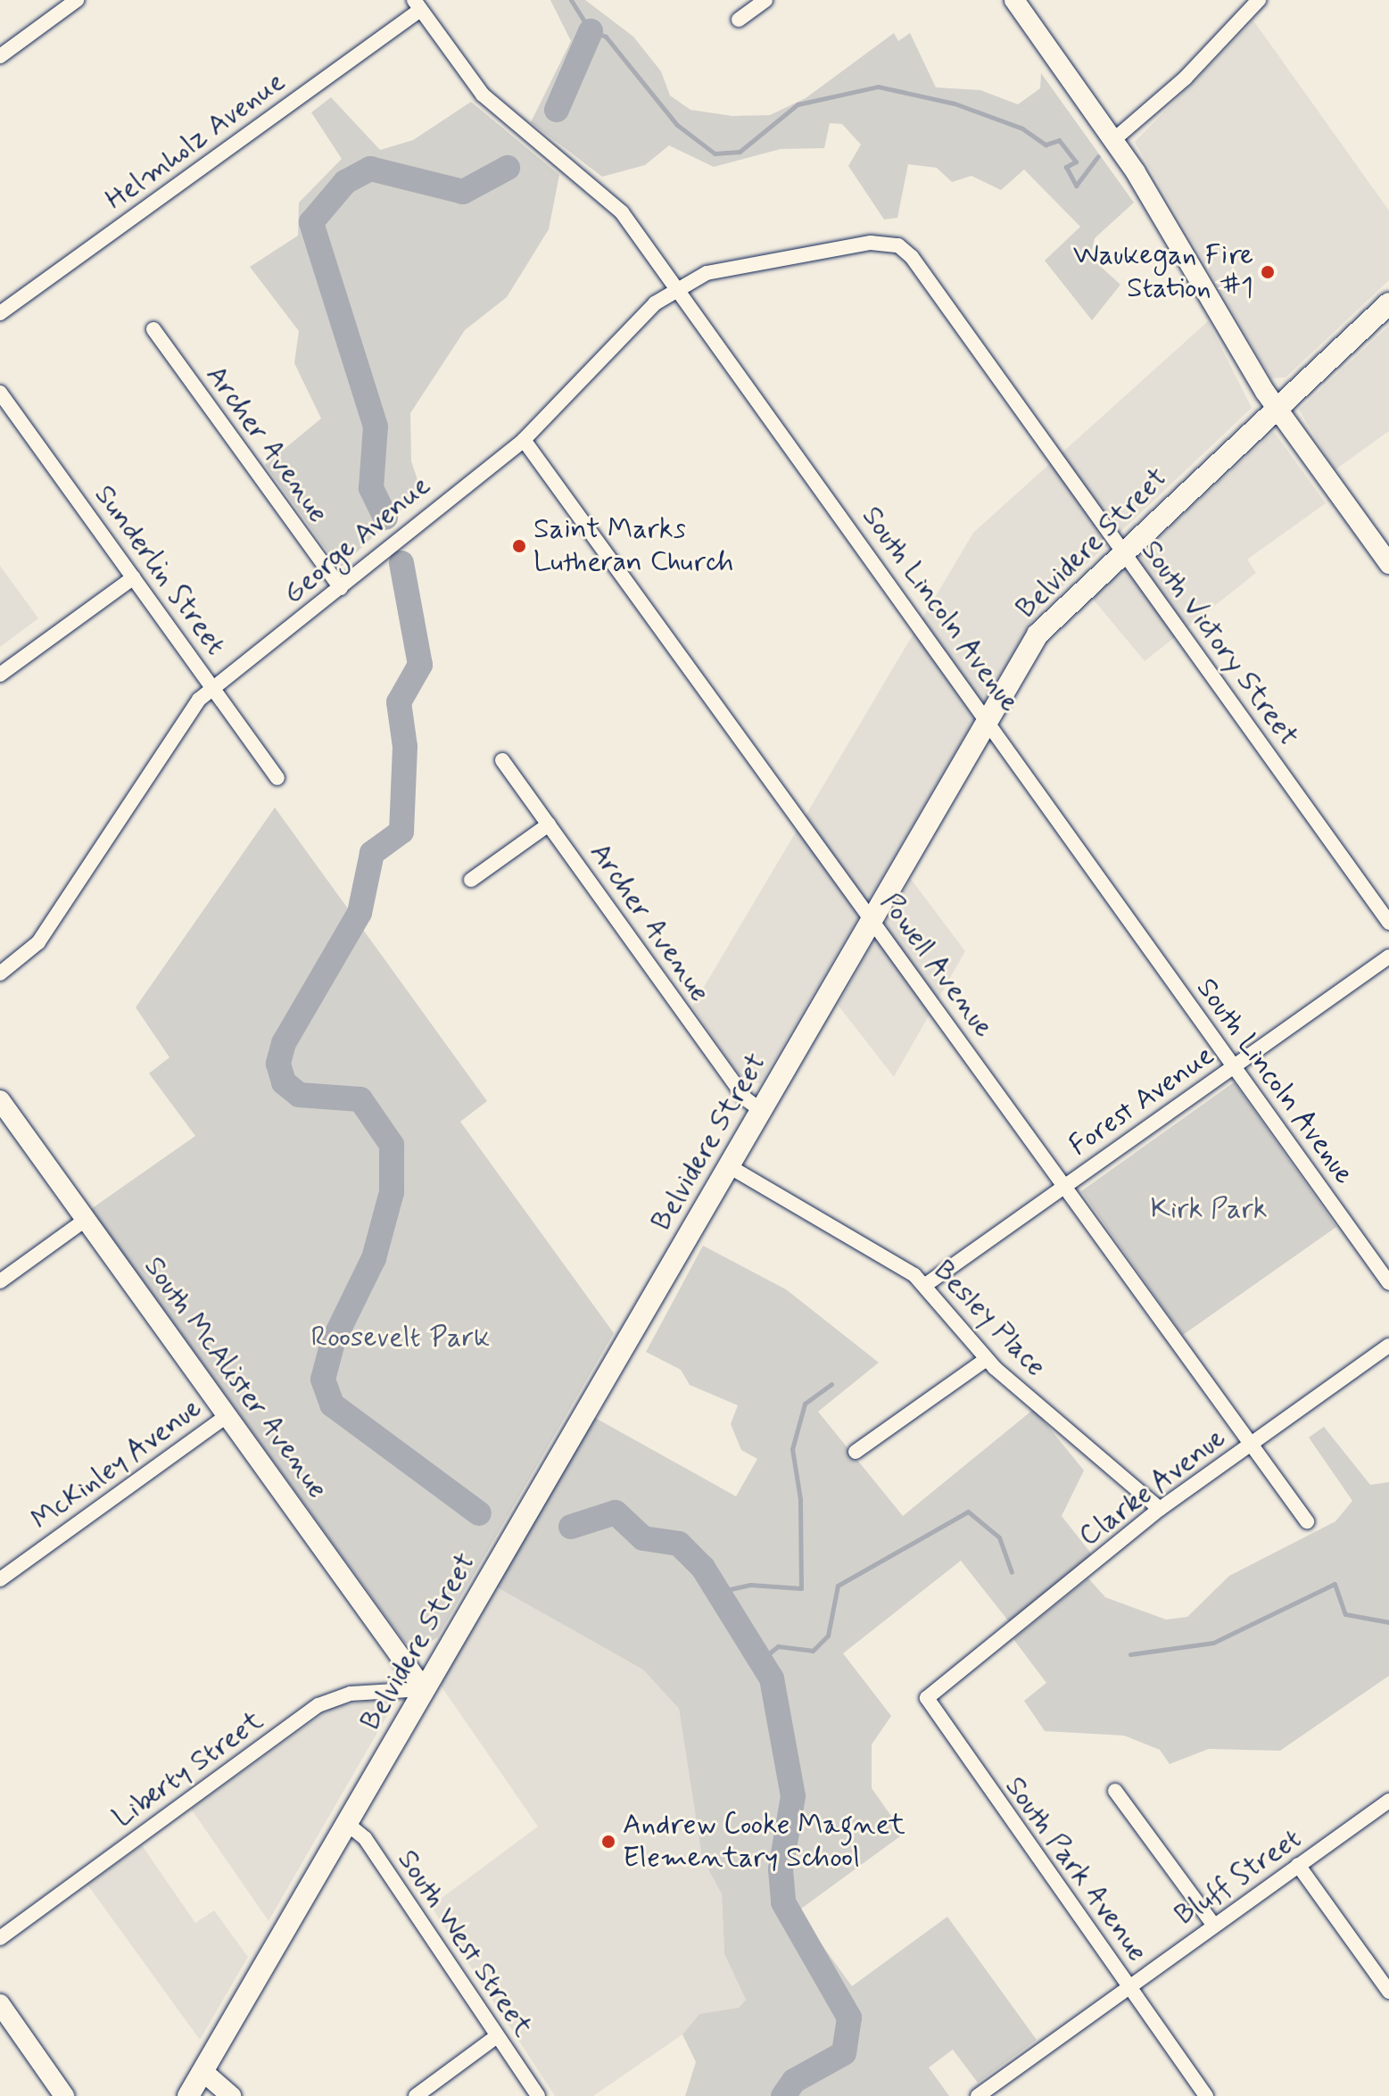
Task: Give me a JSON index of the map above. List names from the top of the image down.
{
  "streets": {
    "main road": ["Belvidere Street"],
    "street": [
      "Helmholz Avenue",
      "Archer Avenue",
      "George Avenue",
      "Sunderlin Street",
      "South Lincoln Avenue",
      "South Victory Street",
      "Powell Avenue",
      "Forest Avenue",
      "Besley Place",
      "South McAlister Avenue",
      "McKinley Avenue",
      "Clarke Avenue",
      "Liberty Street",
      "South Park Avenue",
      "Bluff Street",
      "South West Street"
    ]
  },
  "crossings": [
    ["Helmholz Avenue", "South Lincoln Avenue"],
    ["Archer Avenue", "George Avenue"],
    ["Archer Avenue", "Belvidere Street"],
    ["George Avenue", "Sunderlin Street"],
    ["George Avenue", "South Lincoln Avenue"],
    ["George Avenue", "South Victory Street"],
    ["George Avenue", "Powell Avenue"],
    ["Belvidere Street", "South Lincoln Avenue"],
    ["Belvidere Street", "South Victory Street"],
    ["Belvidere Street", "Powell Avenue"],
    ["Belvidere Street", "Besley Place"],
    ["Belvidere Street", "South McAlister Avenue"],
    ["Belvidere Street", "Liberty Street"],
    ["Belvidere Street", "South West Street"],
    ["South Lincoln Avenue", "Forest Avenue"],
    ["Powell Avenue", "Forest Avenue"],
    ["Powell Avenue", "Clarke Avenue"],
    ["Forest Avenue", "Besley Place"],
    ["Besley Place", "Clarke Avenue"],
    ["South McAlister Avenue", "McKinley Avenue"],
    ["South McAlister Avenue", "Liberty Street"],
    ["Clarke Avenue", "South Park Avenue"],
    ["South Park Avenue", "Bluff Street"]
  ],
  "parks": ["Kirk Park", "Roosevelt Park"],
  "places": ["Waukegan Fire Station #1", "Saint Marks Lutheran Church", "Andrew Cooke Magnet Elementary School"]
}
